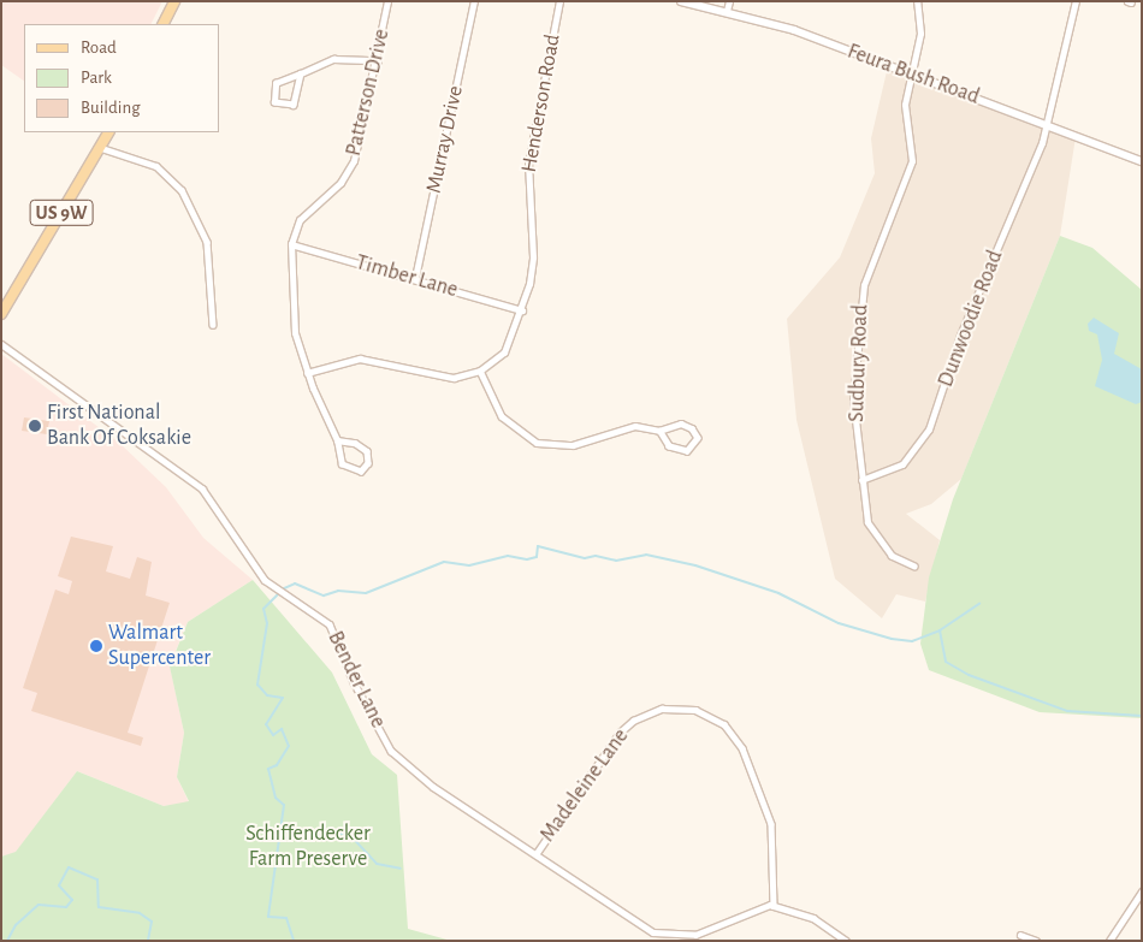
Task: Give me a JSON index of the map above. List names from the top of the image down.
{
  "streets": {
    "main road": ["Feura Bush Road", "US 9W"],
    "street": [
      "Patterson Drive",
      "Henderson Road",
      "Murray Drive",
      "Timber Lane",
      "Dunwoodie Road",
      "Sudbury Road",
      "Bender Lane",
      "Madeleine Lane"
    ]
  },
  "crossings": [
    ["Feura Bush Road", "Dunwoodie Road"],
    ["Feura Bush Road", "Sudbury Road"],
    ["Patterson Drive", "Henderson Road"],
    ["Patterson Drive", "Timber Lane"],
    ["Henderson Road", "Timber Lane"],
    ["Murray Drive", "Timber Lane"],
    ["Dunwoodie Road", "Sudbury Road"],
    ["Bender Lane", "Madeleine Lane"]
  ],
  "parks": ["Schiffendecker Farm Preserve"],
  "places": ["First National Bank Of Coksakie", "Walmart Supercenter"],
  "legend": ["Road", "Park", "Building"]
}
